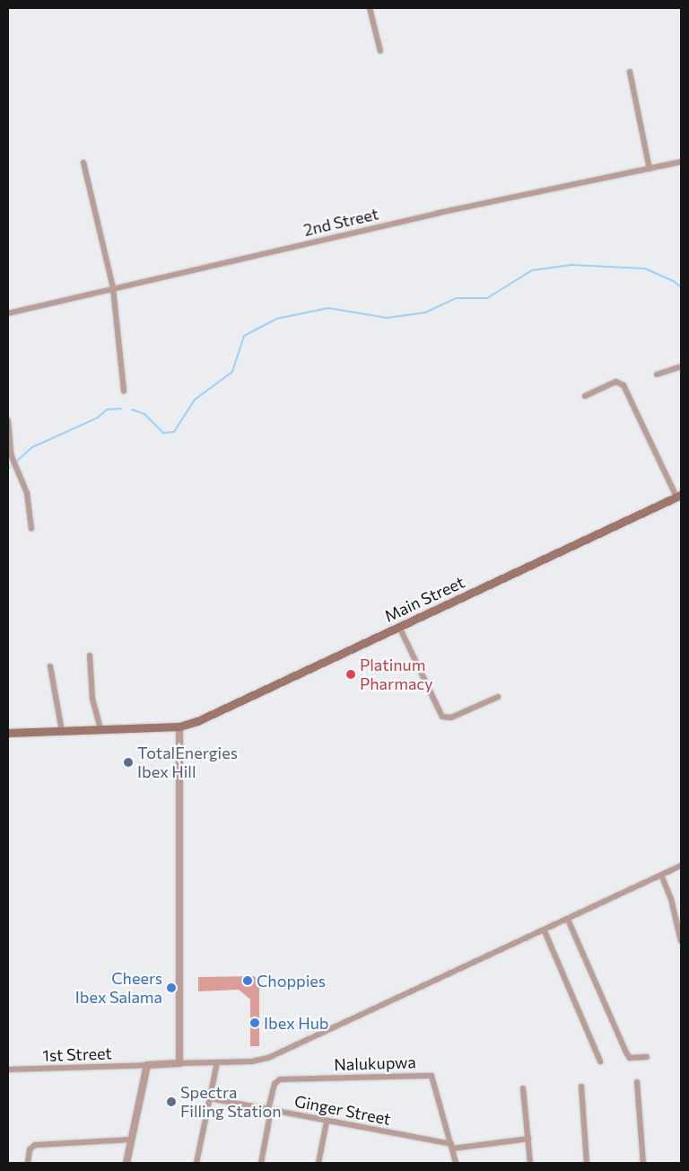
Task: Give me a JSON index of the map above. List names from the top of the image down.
{
  "streets": {
    "main road": ["Main Street"],
    "street": [
      "2nd Street",
      "1st Street",
      "Nalukupwa",
      "Ginger Street"
    ]
  },
  "crossings": [
    ["Nalukupwa", "Ginger Street"]
  ],
  "places": [
    "Platinum Pharmacy",
    "TotalEnergies Ibex Hill",
    "Choppies",
    "Cheers Ibex Salama",
    "Ibex Hub",
    "Spectra Filling Station"
  ]
}
